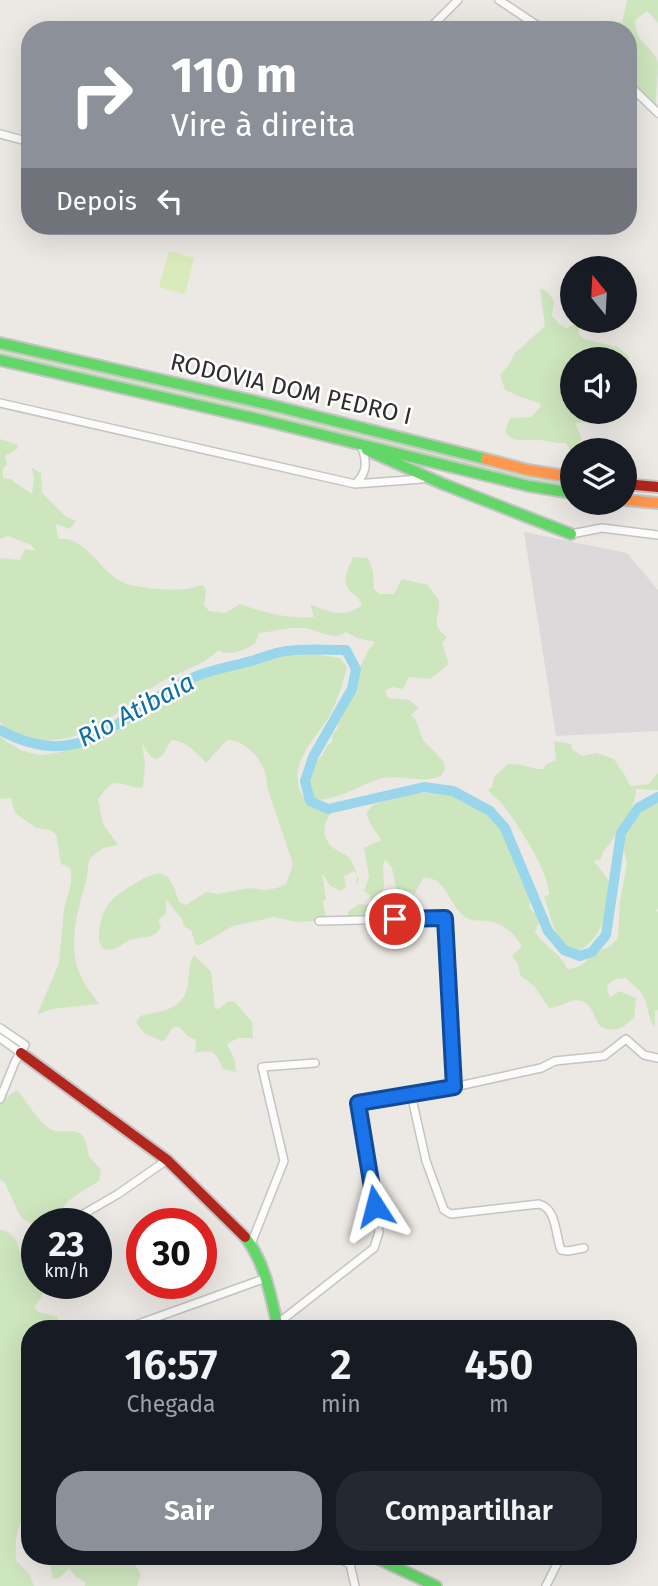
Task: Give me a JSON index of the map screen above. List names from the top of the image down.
{
  "streets": {
    "main road": ["RODOVIA DOM PEDRO I"]
  },
  "water": ["Rio Atibaia"],
  "north": "top",
  "page": {
    "turn": ["110 m", "Vire à direita"],
    "then": "Depois",
    "speed": "23 km/h",
    "limit": "30",
    "eta": [
      "16:57",
      "Chegada",
      "2",
      "min",
      "450",
      "m"
    ],
    "buttons": ["Sair", "Compartilhar"]
  }
}
